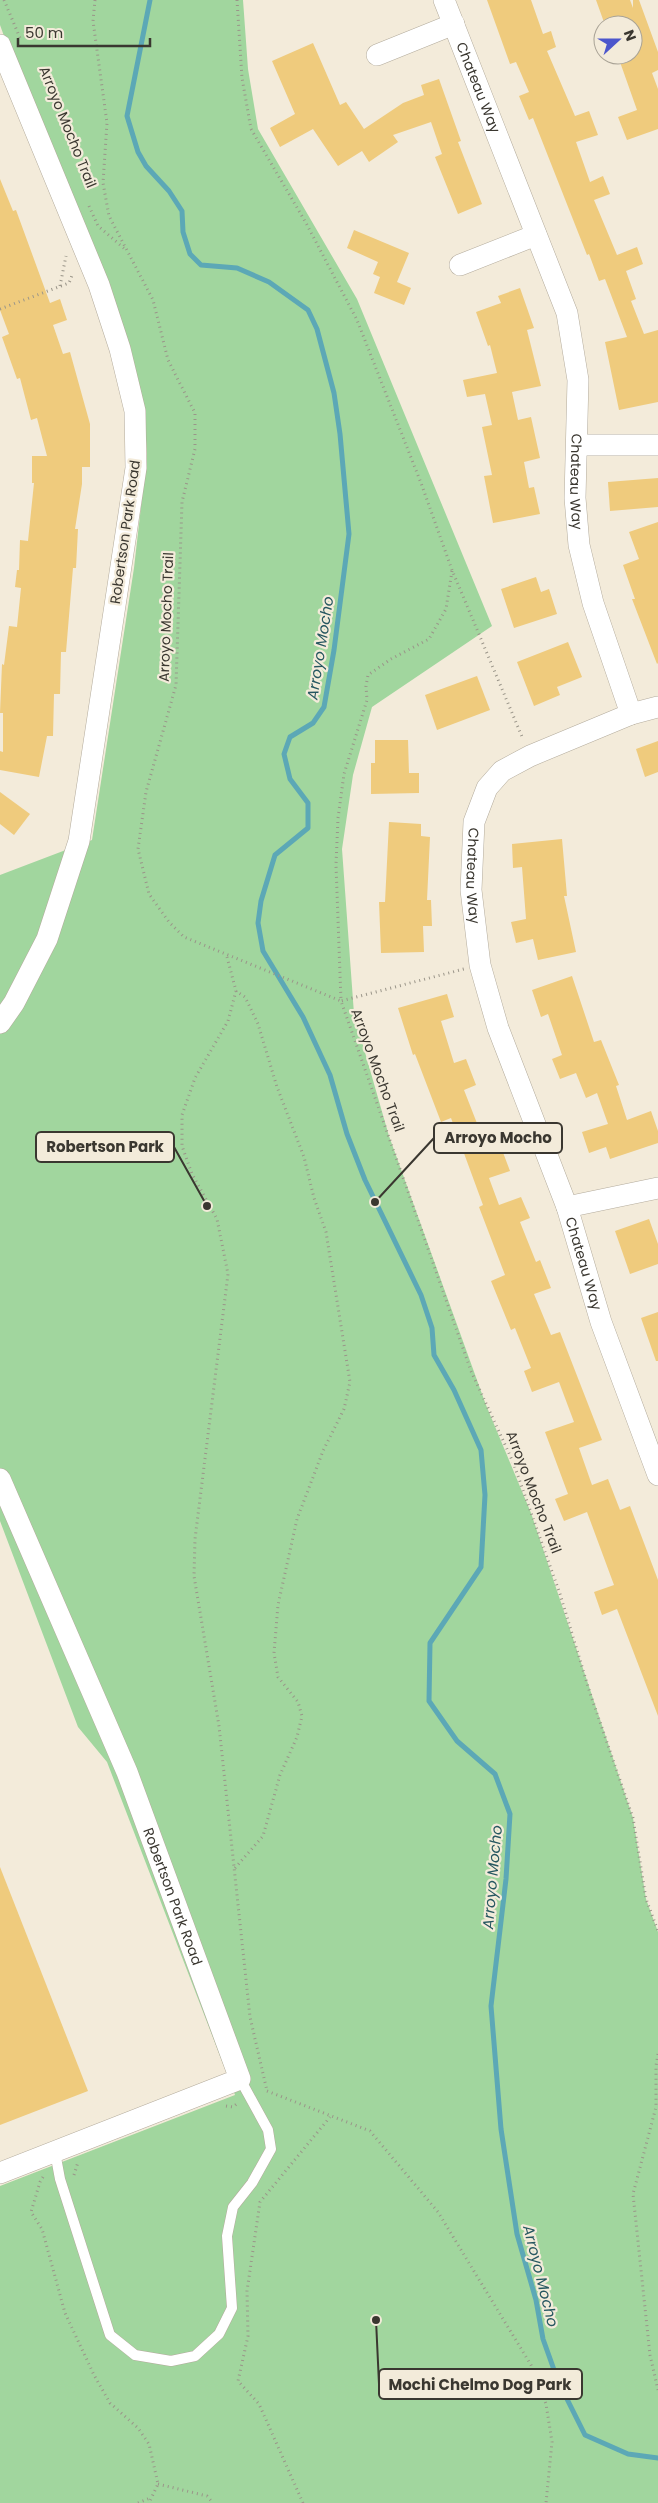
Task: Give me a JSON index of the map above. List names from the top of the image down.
{
  "streets": {
    "street": ["Chateau Way", "Robertson Park Road"],
    "path": ["Arroyo Mocho Trail"]
  },
  "water": ["Arroyo Mocho"],
  "places": ["Arroyo Mocho", "Robertson Park", "Mochi Chelmo Dog Park"],
  "scale_bar": "50 m",
  "north": "right"
}
